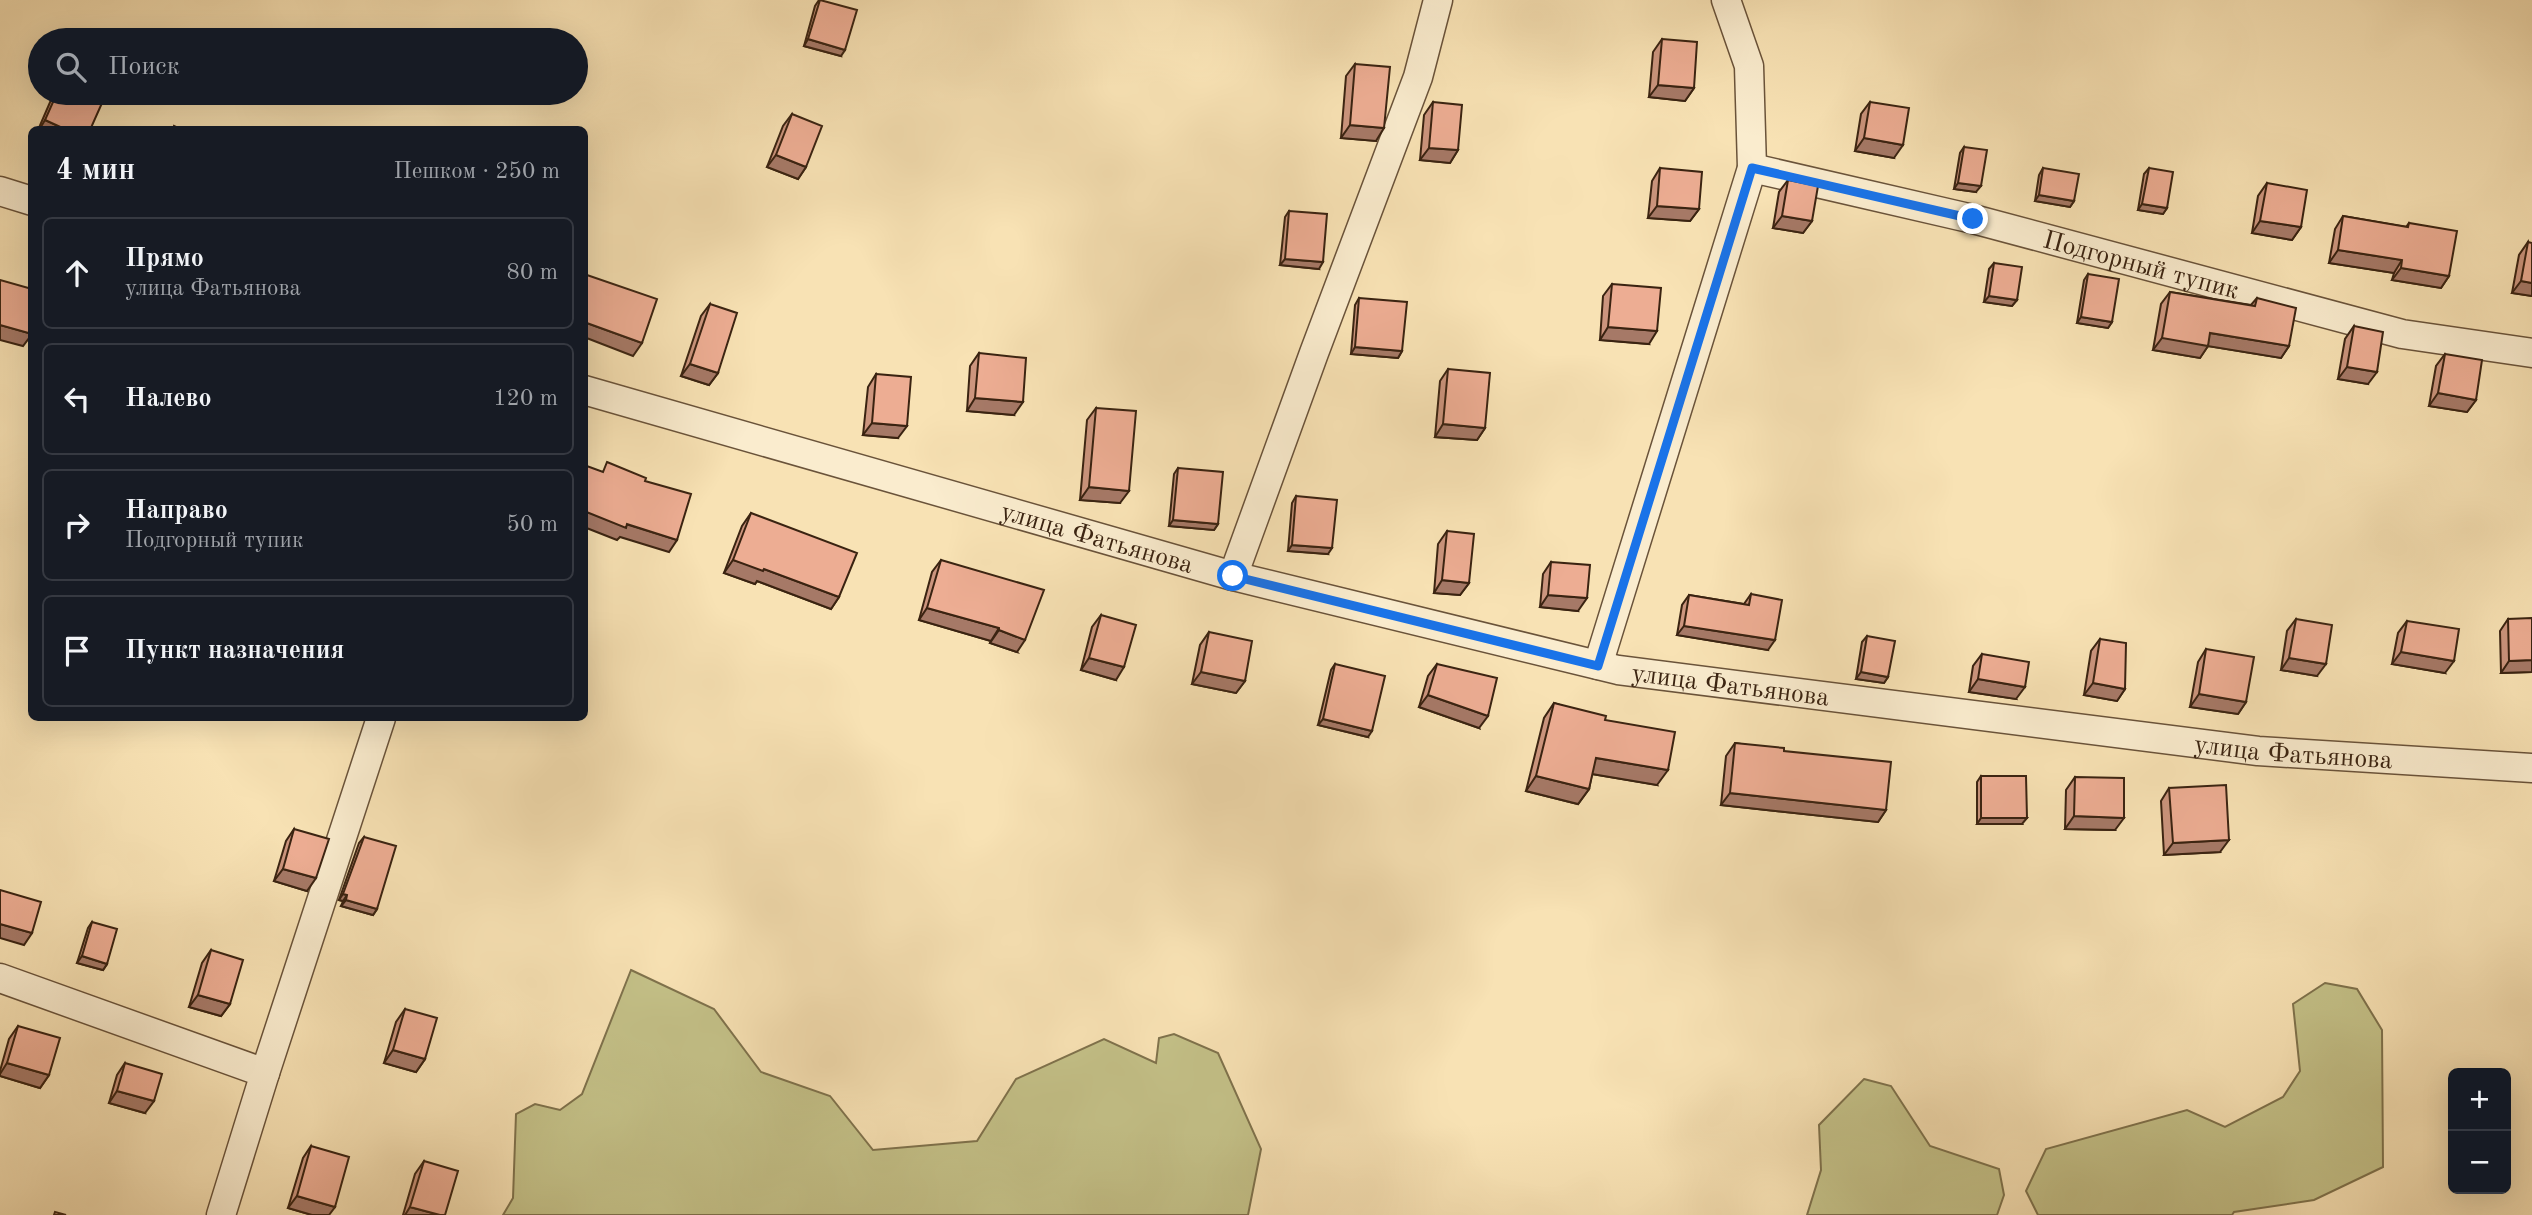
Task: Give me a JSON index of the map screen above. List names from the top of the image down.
{
  "streets": {
    "street": ["Подгорный тупик", "улица Фатьянова"]
  },
  "page": {
    "search": "Поиск",
    "heading": ["4 мин", "Пешком · 250 m"],
    "list": [
      ["Прямо", "улица Фатьянова", "80 m"],
      ["Налево", "120 m"],
      ["Направо", "Подгорный тупик", "50 m"],
      "Пункт назначения"
    ],
    "map_buttons": ["+", "−"]
  }
}
